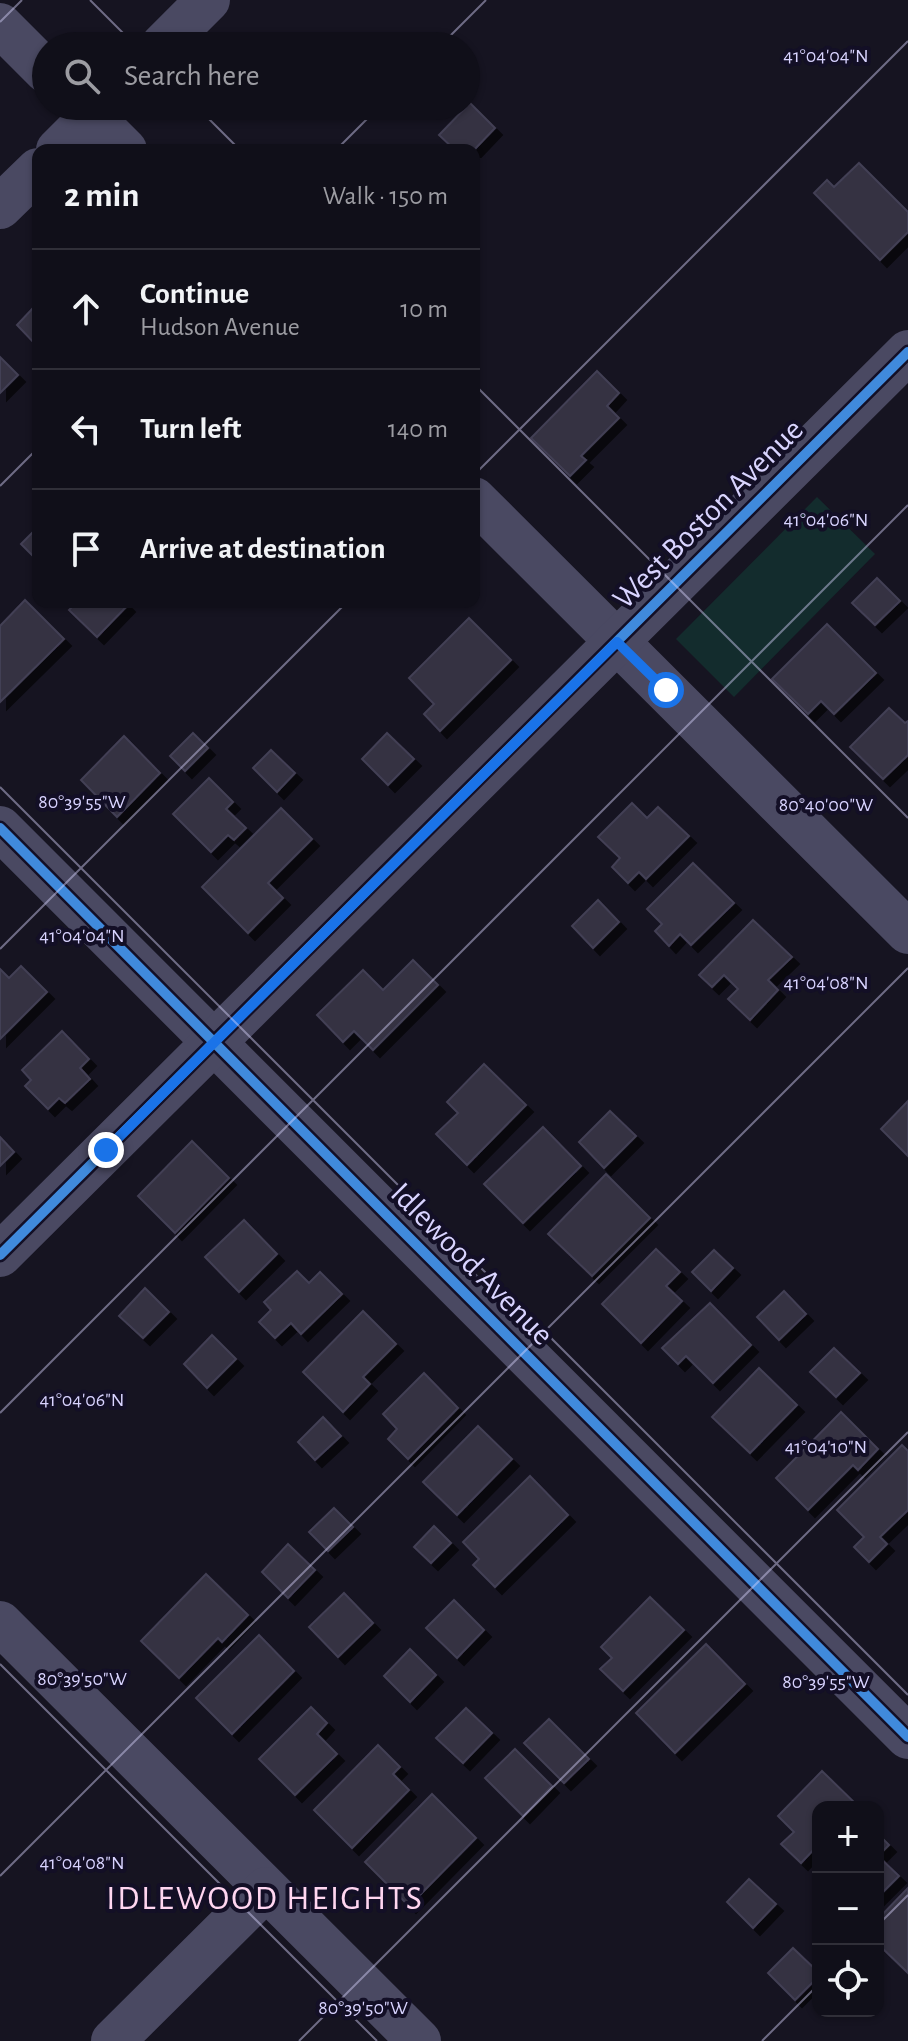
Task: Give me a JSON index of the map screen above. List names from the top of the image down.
{
  "streets": {
    "street": ["West Boston Avenue", "Idlewood Avenue"]
  },
  "crossings": [
    ["West Boston Avenue", "Idlewood Avenue"]
  ],
  "districts": ["IDLEWOOD HEIGHTS"],
  "page": {
    "search": "Search here",
    "heading": ["2 min", "Walk · 150 m"],
    "list": [
      ["Continue", "Hudson Avenue", "10 m"],
      ["Turn left", "140 m"],
      "Arrive at destination"
    ],
    "map_buttons": ["+", "−"]
  },
  "coordinates": [
    "41°04'04\"N",
    "41°04'06\"N",
    "80°39'55\"W",
    "80°40'00\"W",
    "41°04'08\"N",
    "41°04'10\"N",
    "80°39'50\"W"
  ]
}
